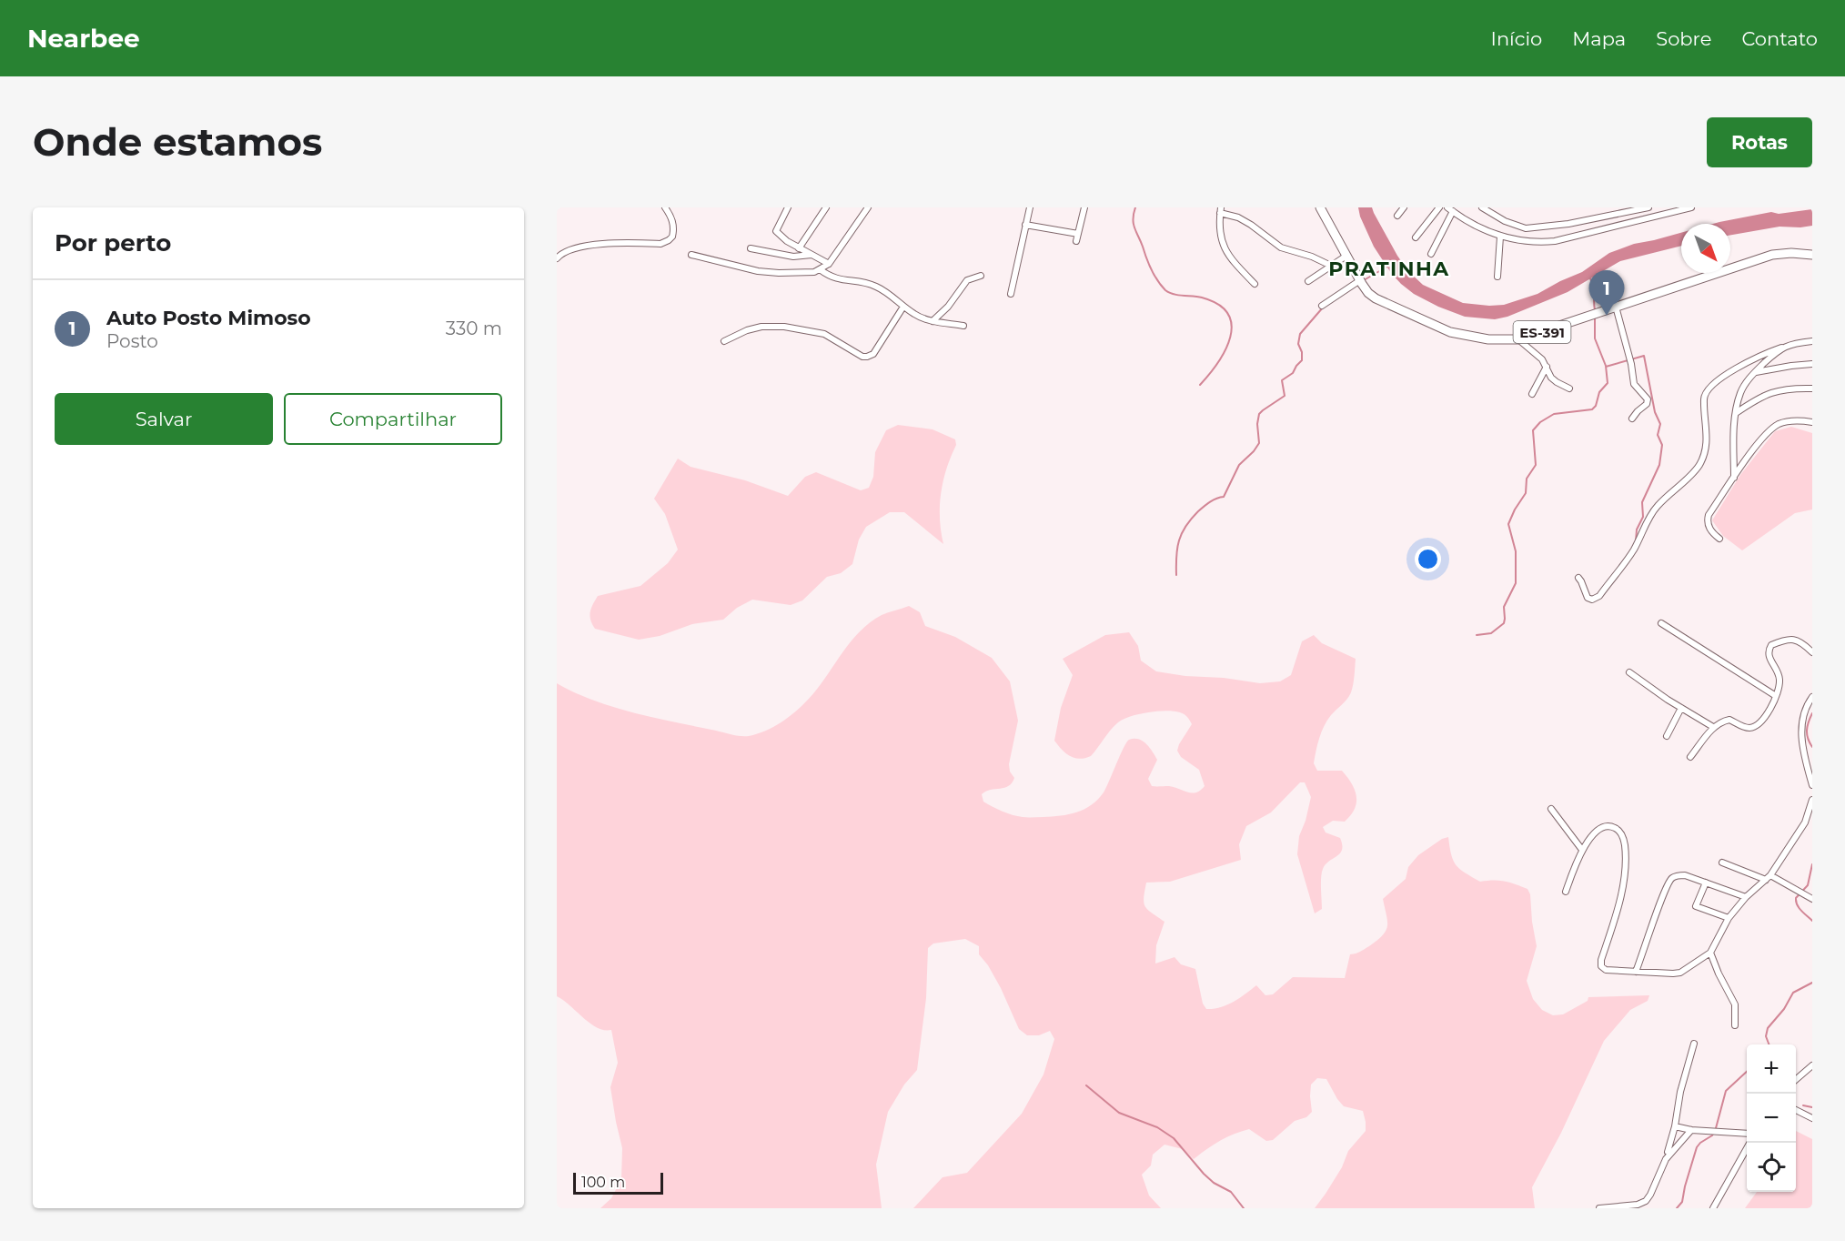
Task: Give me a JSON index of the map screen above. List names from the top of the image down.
{
  "streets": {
    "main road": ["ES-391"]
  },
  "districts": ["PRATINHA"],
  "scale_bar": "100 m",
  "north": "bottom right",
  "page": {
    "header": "Nearbee",
    "nav": [
      "Início",
      "Mapa",
      "Sobre",
      "Contato"
    ],
    "buttons": [
      "Rotas",
      ["Salvar", "Compartilhar"]
    ],
    "title": "Onde estamos",
    "heading": "Por perto",
    "pins": "1",
    "list": [
      {
        "mark": "1",
        "name": "Auto Posto Mimoso",
        "note": "Posto",
        "value": "330 m"
      }
    ],
    "map_buttons": ["+", "−"],
    "scale": "100 m"
  }
}
